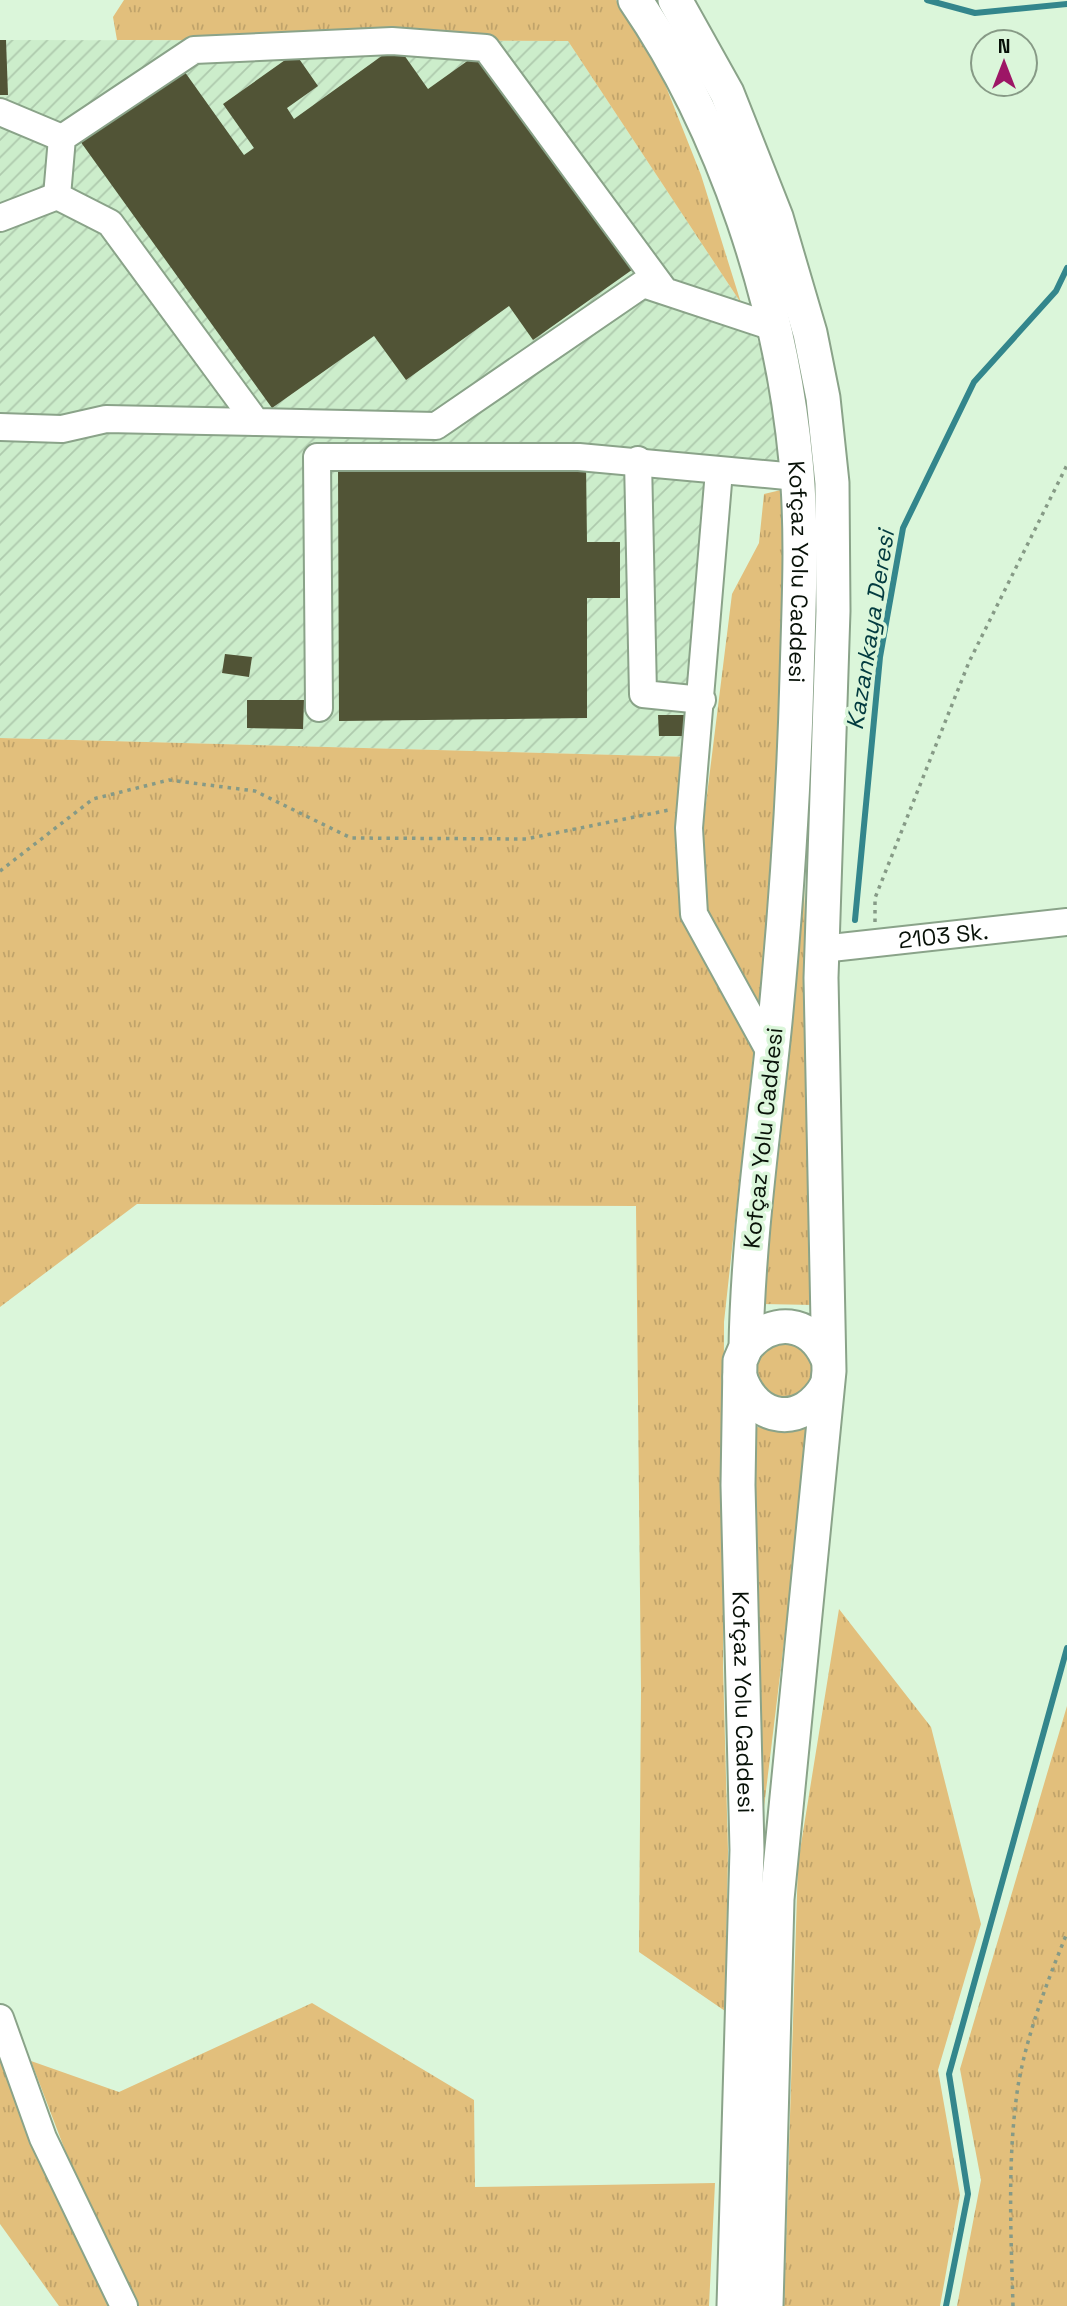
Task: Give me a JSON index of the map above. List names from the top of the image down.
{
  "streets": {
    "main road": ["Kofçaz Yolu Caddesi"],
    "street": ["2103 Sk."]
  },
  "crossings": [
    ["Kofçaz Yolu Caddesi", "2103 Sk."]
  ],
  "water": ["Kazankaya Deresi"],
  "north": "top"
}
